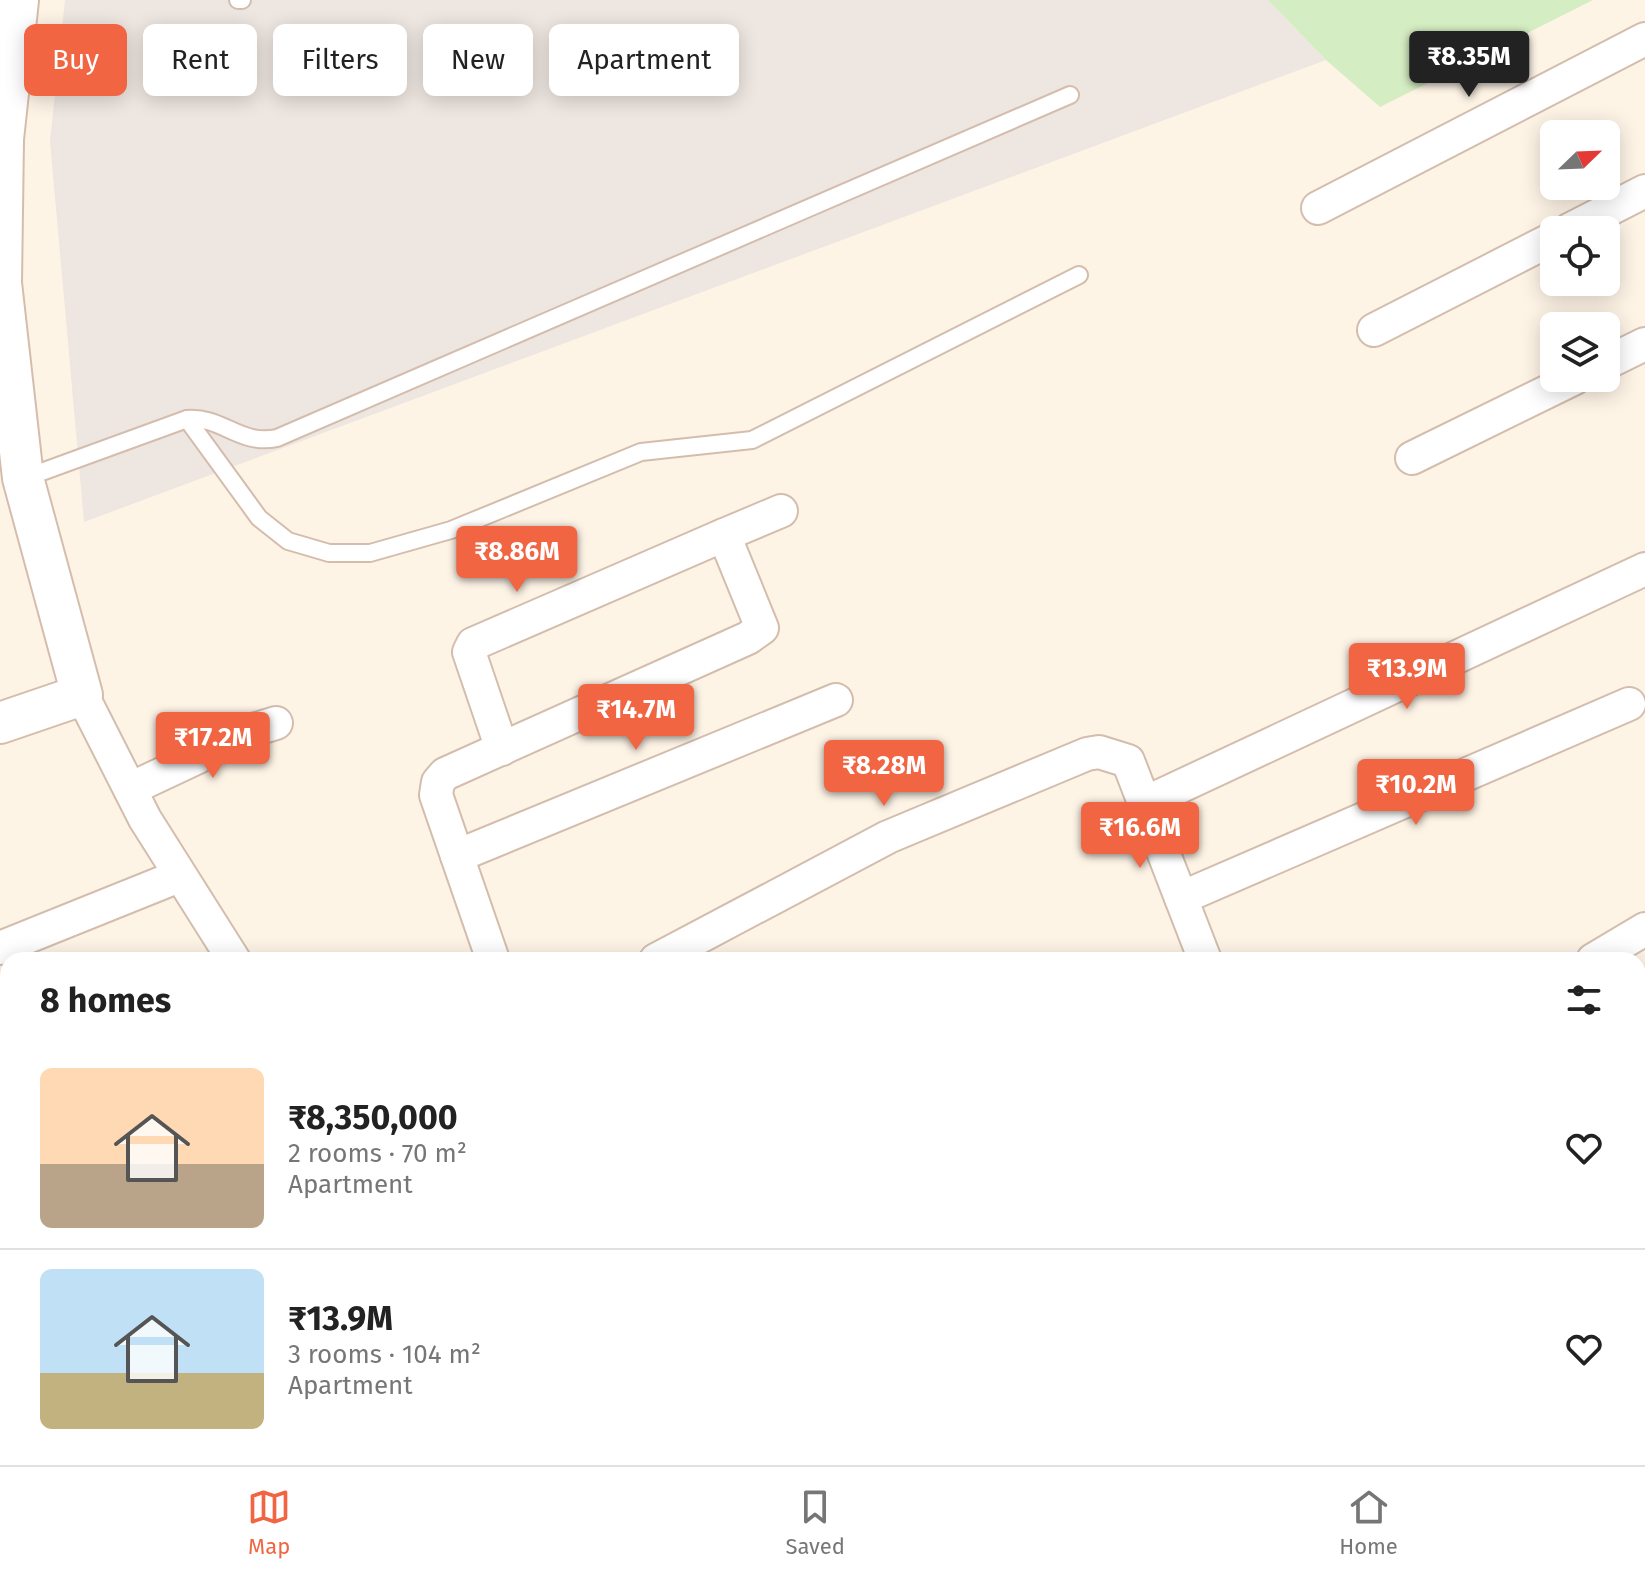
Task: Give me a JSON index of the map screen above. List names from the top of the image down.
{
  "north": "top right",
  "page": {
    "chip": [
      "Buy",
      "Rent",
      "Filters",
      "New",
      "Apartment"
    ],
    "price": [
      "₹8.35M",
      "₹8.86M",
      "₹13.9M",
      "₹14.7M",
      "₹17.2M",
      "₹8.28M",
      "₹10.2M",
      "₹16.6M"
    ],
    "heading": "8 homes",
    "list": [
      {
        "name": "₹8,350,000",
        "note": "2 rooms · 70 m² · Apartment"
      },
      {
        "name": "₹13.9M",
        "note": "3 rooms · 104 m² · Apartment"
      }
    ],
    "tabs": ["Map", "Saved", "Home"]
  }
}
